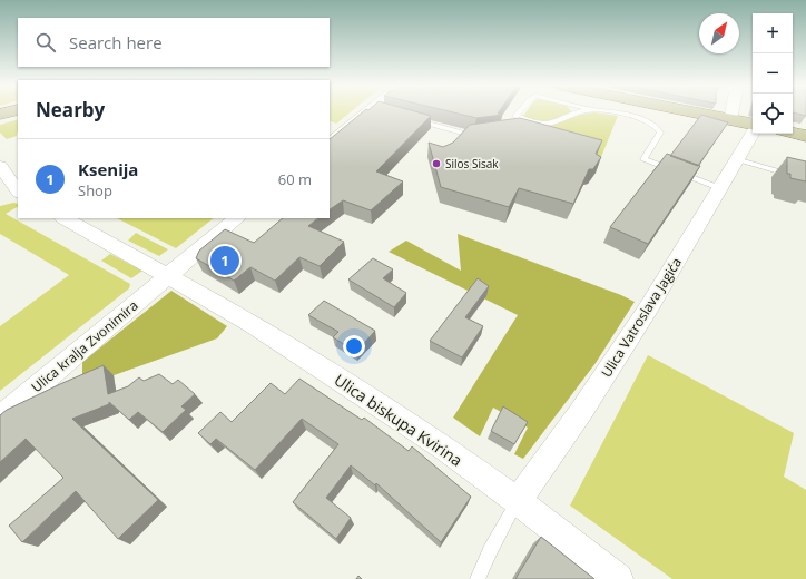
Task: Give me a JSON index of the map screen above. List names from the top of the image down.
{
  "streets": {
    "street": ["Ulica Vatroslava Jagića", "Ulica kralja Zvonimira", "Ulica biskupa Kvirina"]
  },
  "crossings": [
    ["Ulica Vatroslava Jagića", "Ulica biskupa Kvirina"],
    ["Ulica kralja Zvonimira", "Ulica biskupa Kvirina"]
  ],
  "places": ["Silos Sisak"],
  "north": "top right",
  "page": {
    "map_buttons": ["+", "−"],
    "search": "Search here",
    "heading": "Nearby",
    "list": [
      {
        "mark": "1",
        "name": "Ksenija",
        "note": "Shop",
        "value": "60 m"
      }
    ],
    "pins": "1"
  }
}
